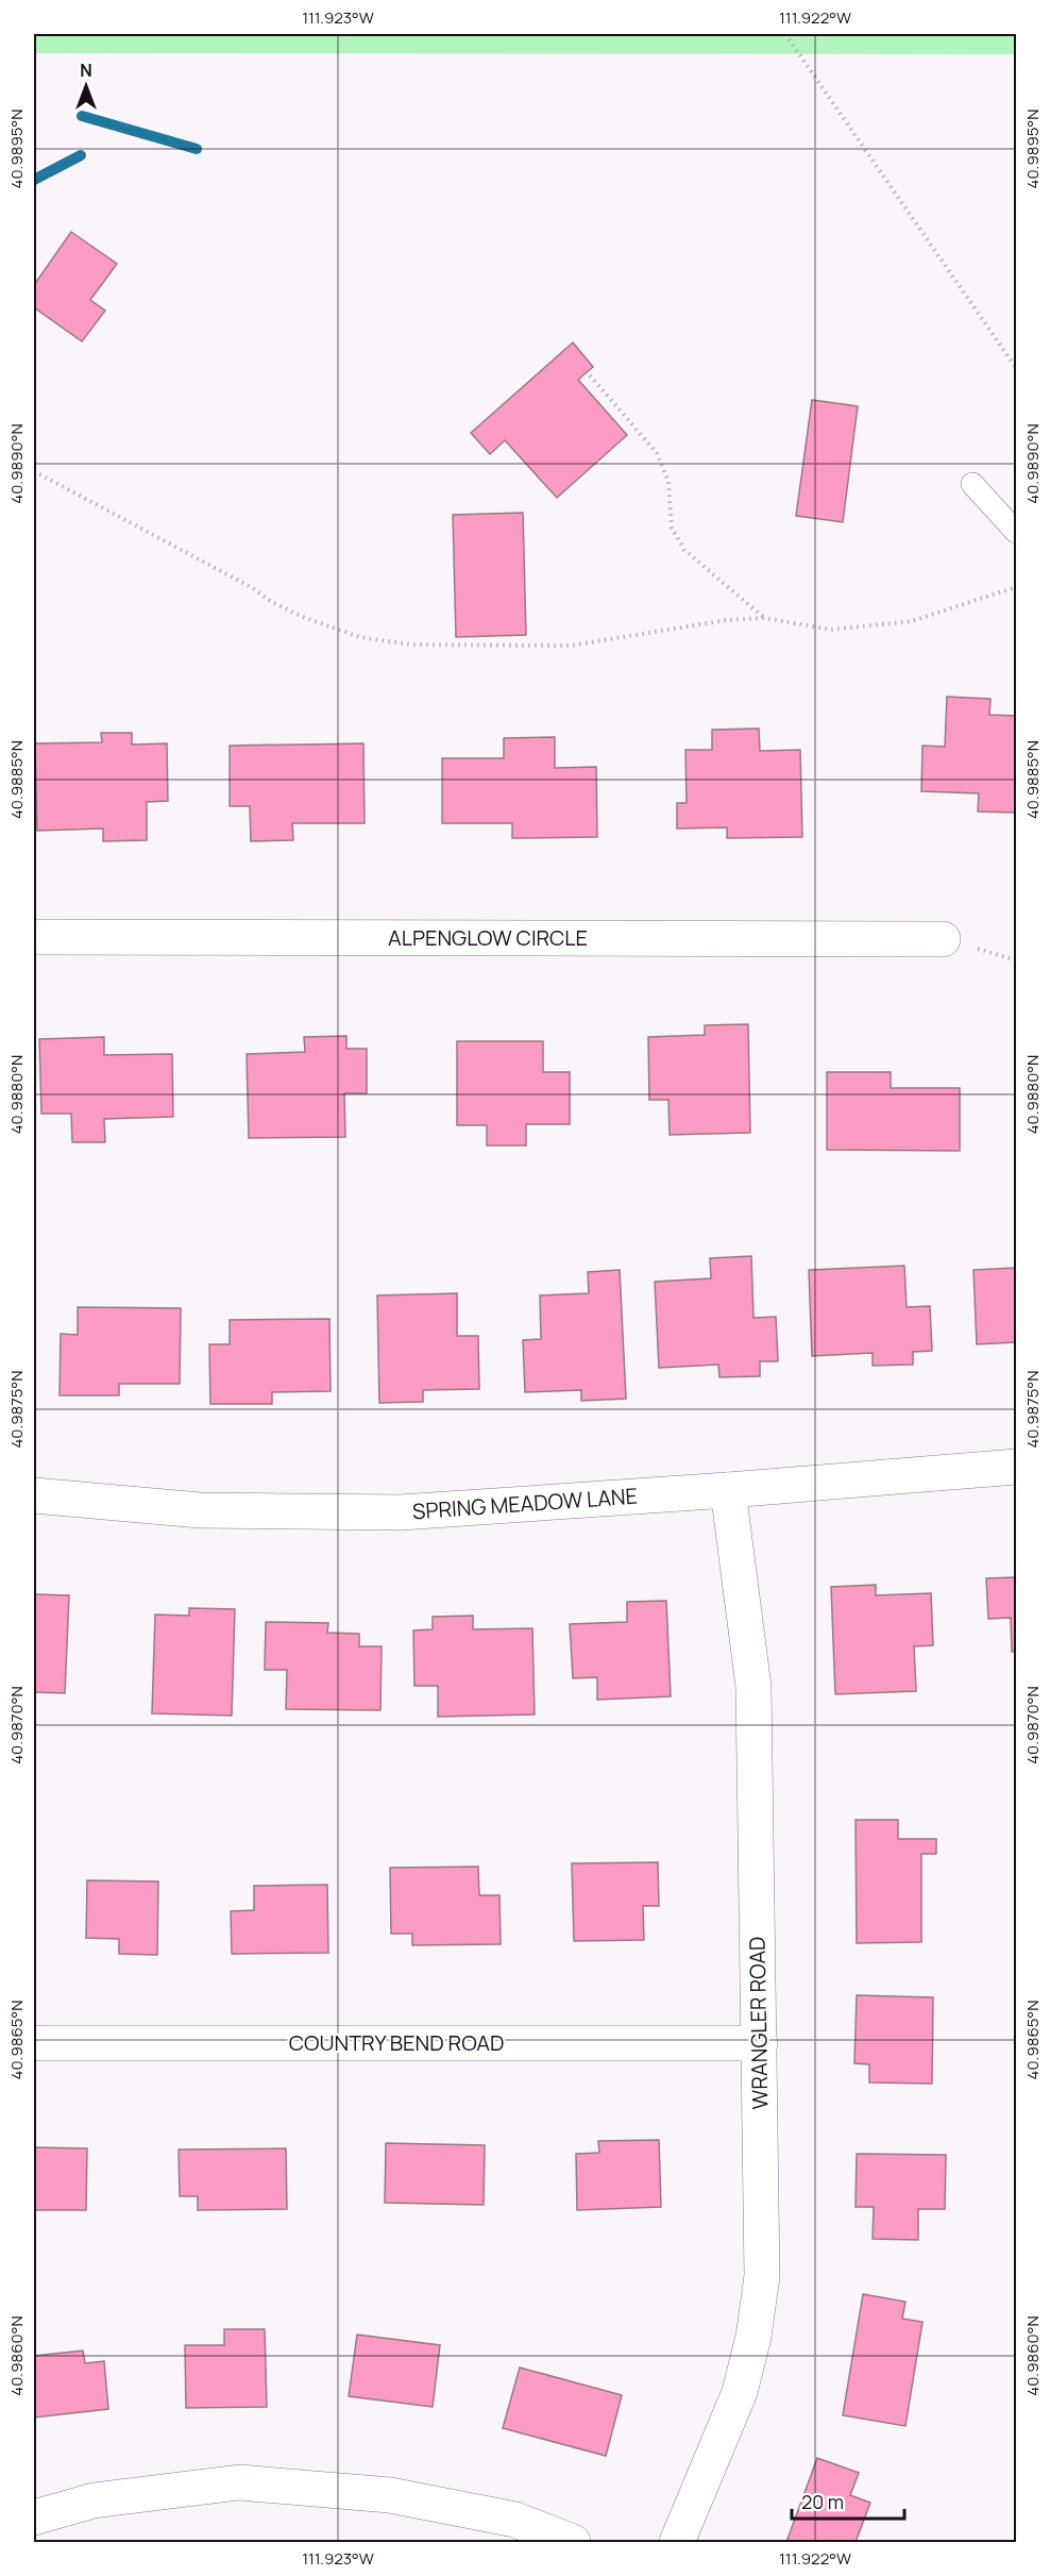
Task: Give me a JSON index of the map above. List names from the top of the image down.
{
  "streets": {
    "street": [
      "ALPENGLOW CIRCLE",
      "SPRING MEADOW LANE",
      "WRANGLER ROAD",
      "COUNTRY BEND ROAD"
    ]
  },
  "crossings": [
    ["SPRING MEADOW LANE", "WRANGLER ROAD"],
    ["WRANGLER ROAD", "COUNTRY BEND ROAD"]
  ],
  "scale_bar": "20 m",
  "north": "top",
  "coordinates": [
    "111.923°W",
    "111.922°W",
    "40.9895°N",
    "40.9890°N",
    "40.9885°N",
    "40.9880°N",
    "40.9875°N",
    "40.9870°N",
    "40.9865°N",
    "40.9860°N"
  ]
}
